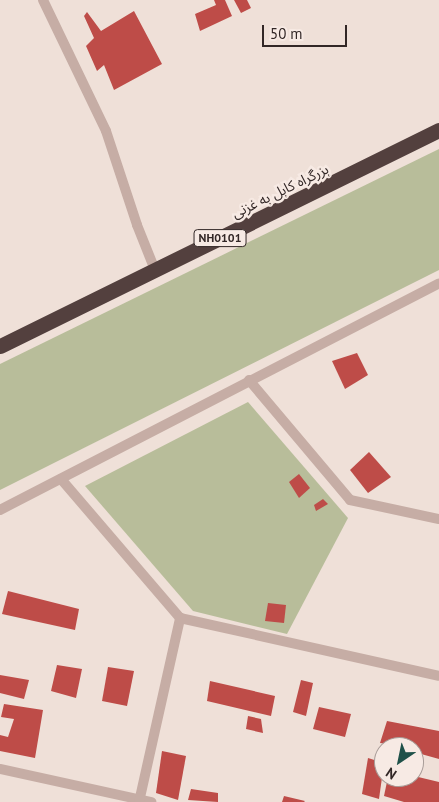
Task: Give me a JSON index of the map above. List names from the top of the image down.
{
  "streets": {
    "highway": ["بزرگراه کابل به غزنی", "NH0101"]
  },
  "scale_bar": "50 m",
  "north": "bottom left"
}
